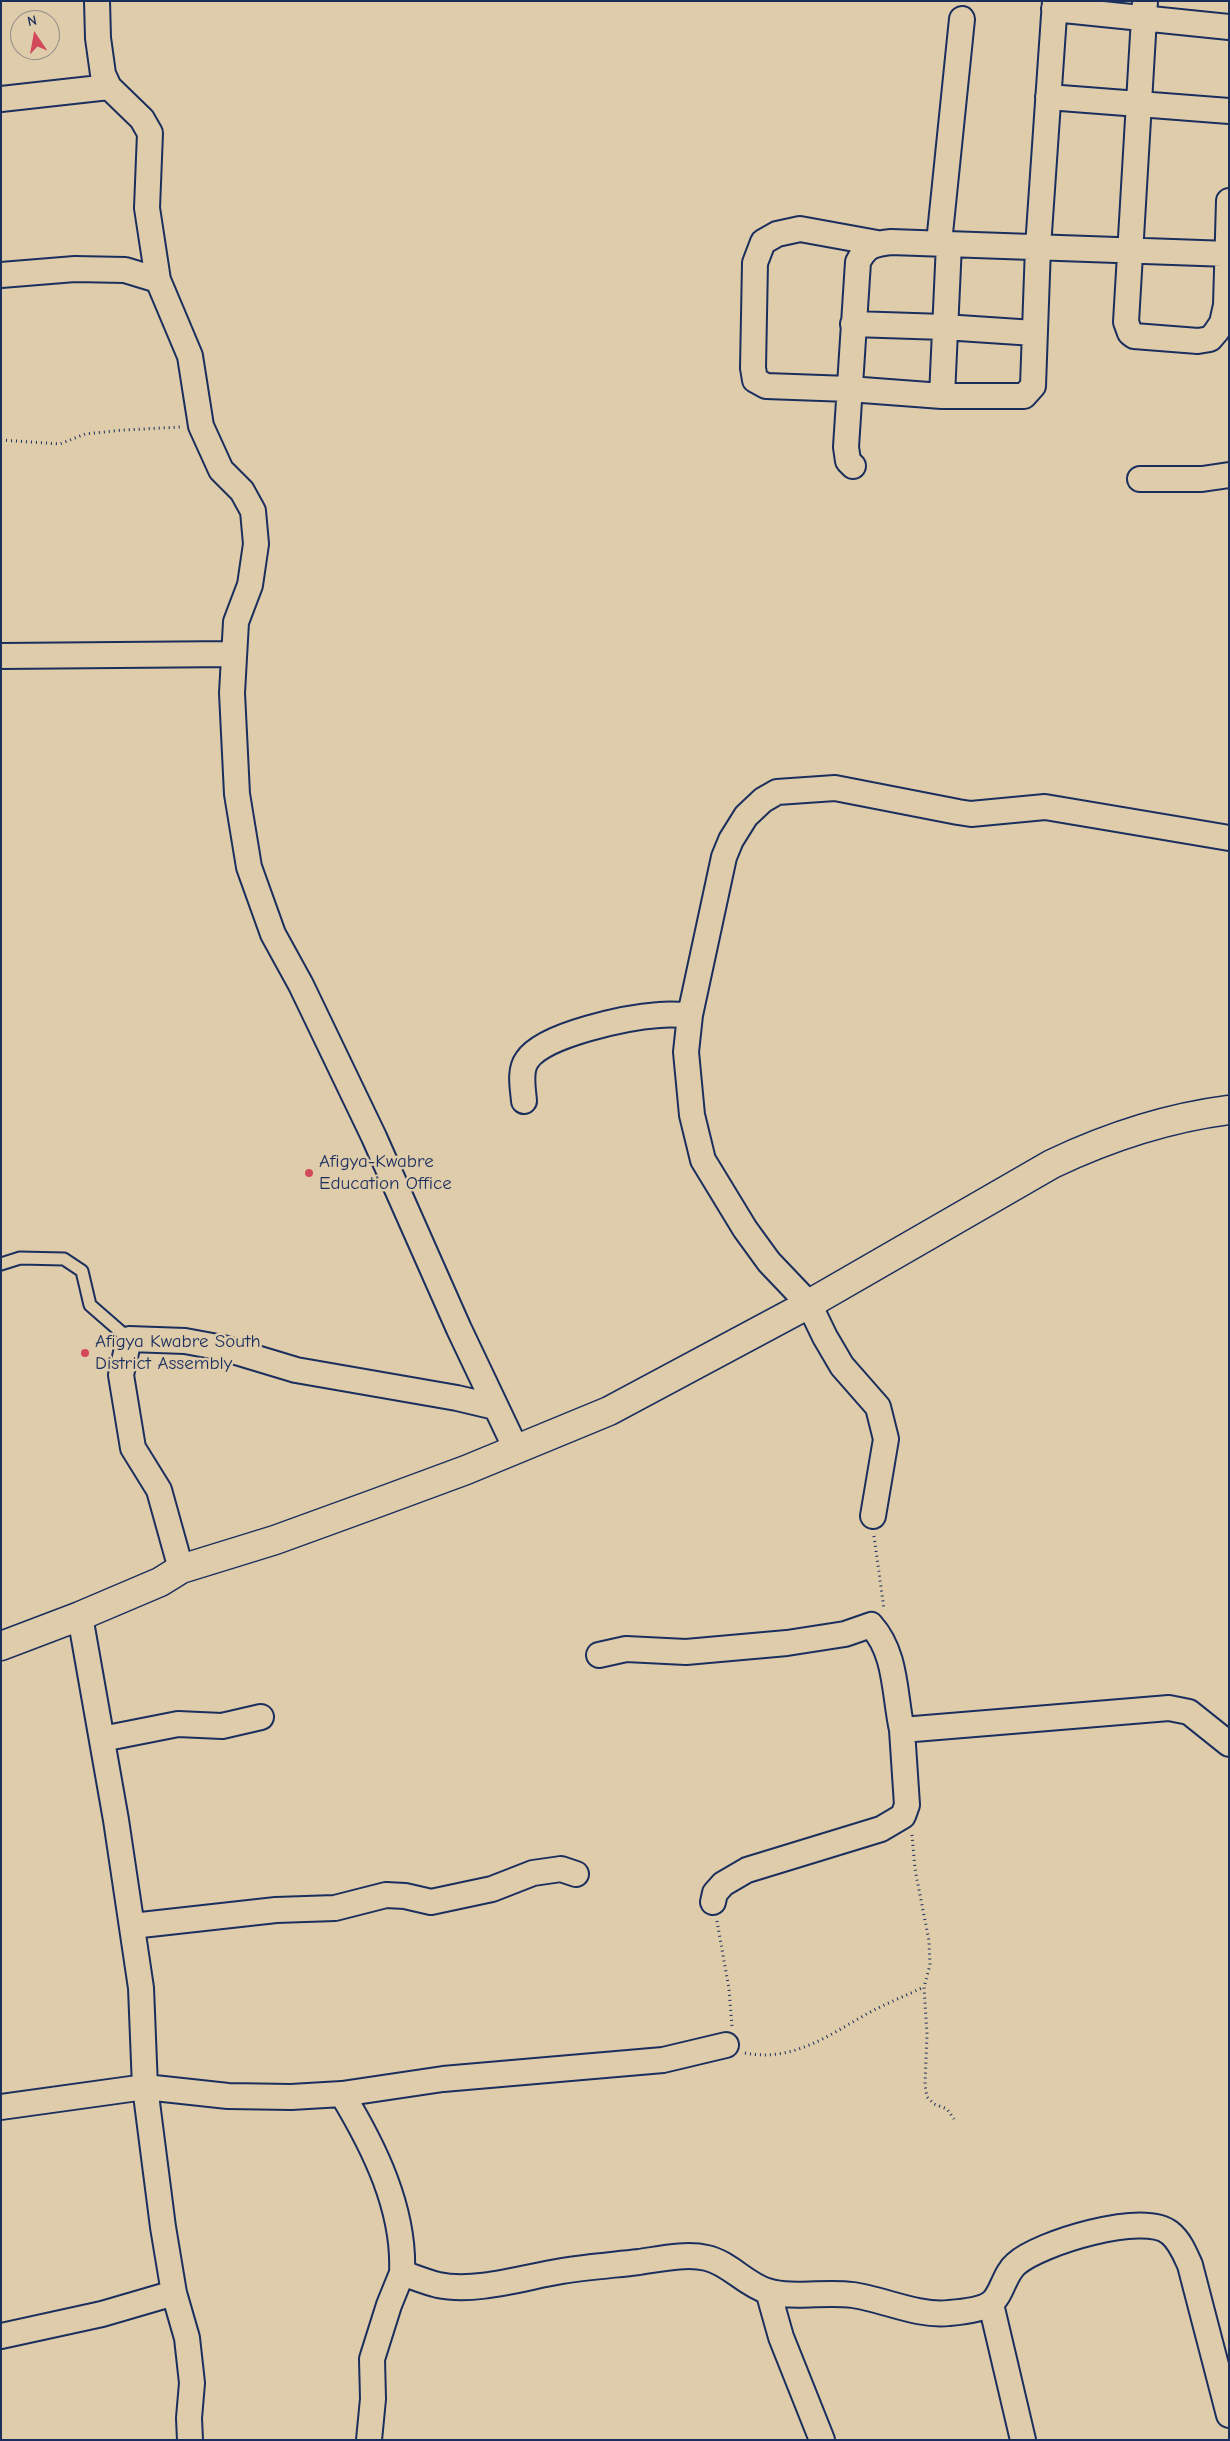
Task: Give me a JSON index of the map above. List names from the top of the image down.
{
  "places": ["Afigya-Kwabre Education Office", "Afigya Kwabre South District Assembly"],
  "north": "top"
}
